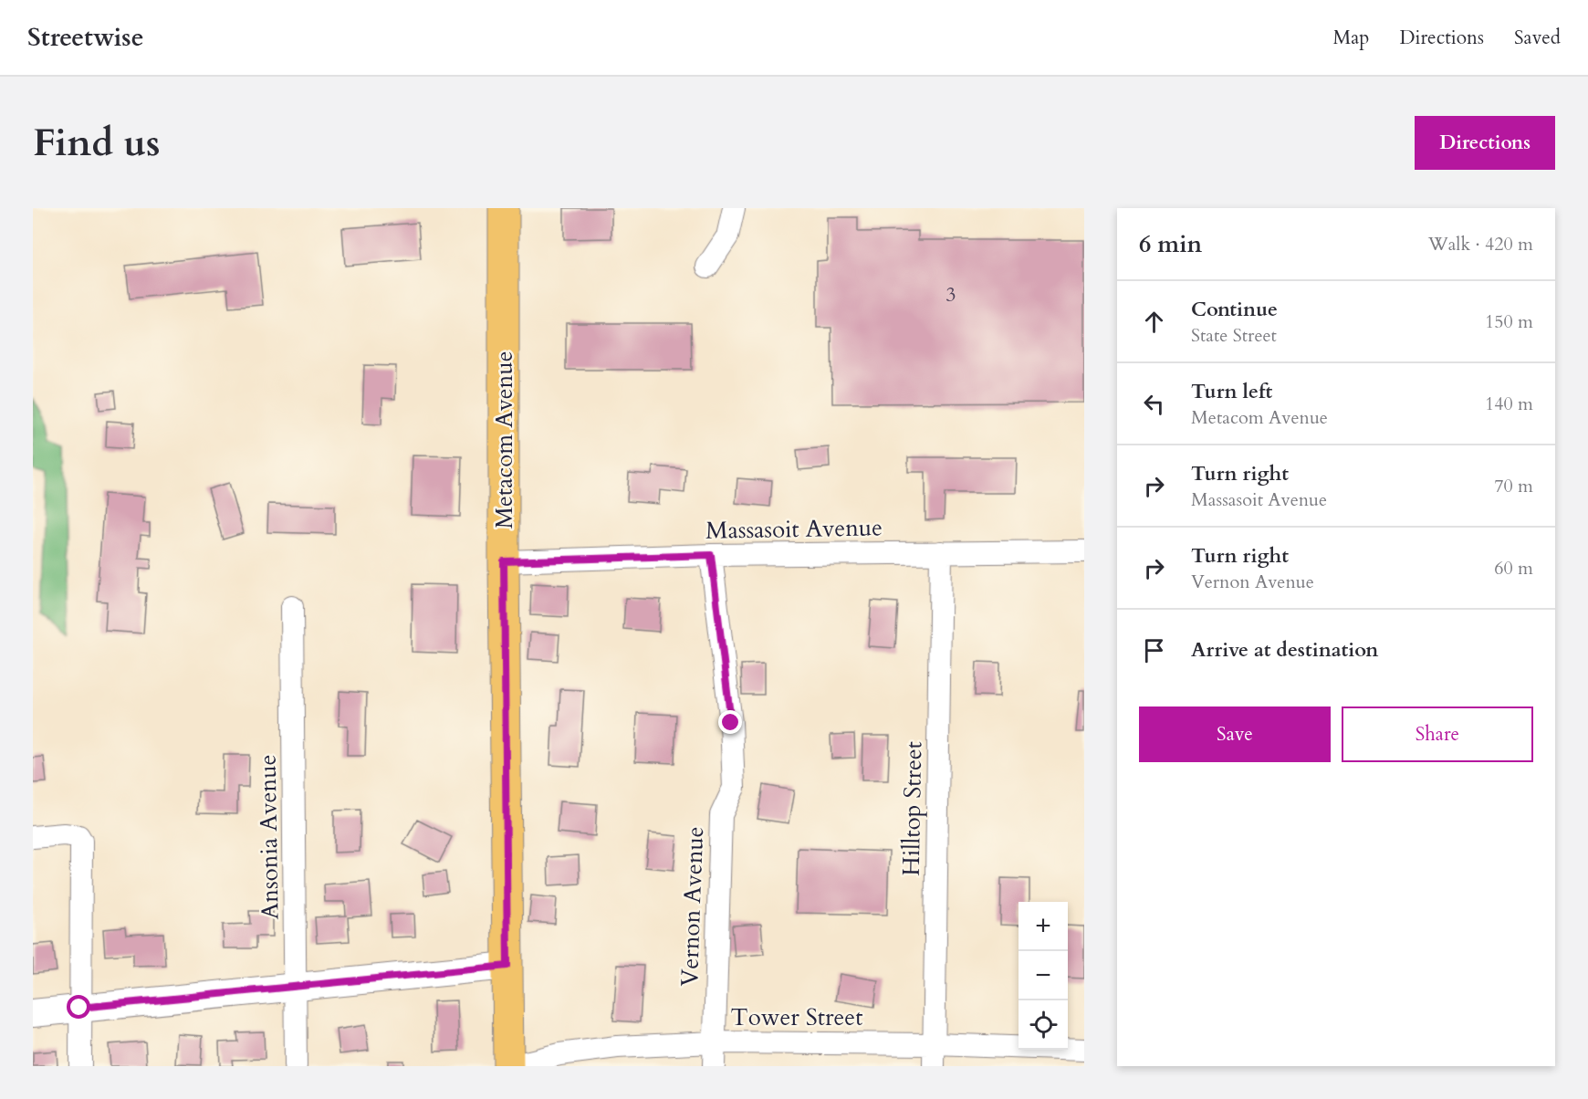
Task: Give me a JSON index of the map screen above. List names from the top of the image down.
{
  "streets": {
    "main road": ["Metacom Avenue"],
    "street": [
      "Massasoit Avenue",
      "Hilltop Street",
      "Ansonia Avenue",
      "Vernon Avenue",
      "Tower Street"
    ]
  },
  "crossings": [
    ["Metacom Avenue", "Massasoit Avenue"],
    ["Metacom Avenue", "Tower Street"],
    ["Massasoit Avenue", "Hilltop Street"],
    ["Massasoit Avenue", "Vernon Avenue"],
    ["Hilltop Street", "Tower Street"],
    ["Vernon Avenue", "Tower Street"]
  ],
  "house_numbers": ["3"],
  "page": {
    "header": "Streetwise",
    "nav": ["Map", "Directions", "Saved"],
    "buttons": [
      "Directions",
      ["Save", "Share"]
    ],
    "title": "Find us",
    "heading": ["6 min", "Walk · 420 m"],
    "list": [
      ["Continue", "State Street", "150 m"],
      ["Turn left", "Metacom Avenue", "140 m"],
      ["Turn right", "Massasoit Avenue", "70 m"],
      ["Turn right", "Vernon Avenue", "60 m"],
      "Arrive at destination"
    ],
    "map_buttons": ["+", "−"]
  }
}
